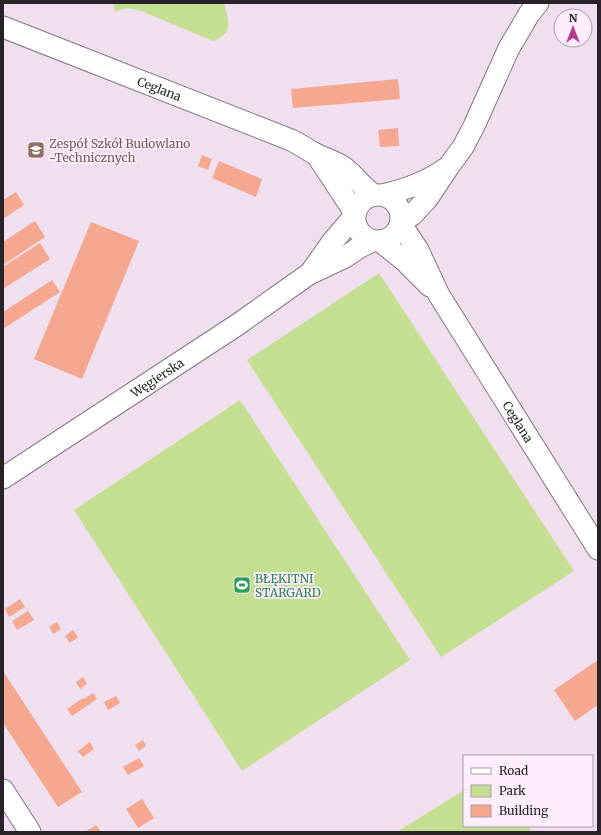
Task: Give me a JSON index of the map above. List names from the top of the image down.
{
  "streets": {
    "street": ["Ceglana", "Węgierska"]
  },
  "crossings": [
    ["Ceglana", "Węgierska"]
  ],
  "places": {
    "school or university": ["Zespół Szkół Budowlano -Technicznych"],
    "sports": ["BŁĘKITNI STARGARD"]
  },
  "legend": ["Road", "Park", "Building"],
  "north": "top"
}
